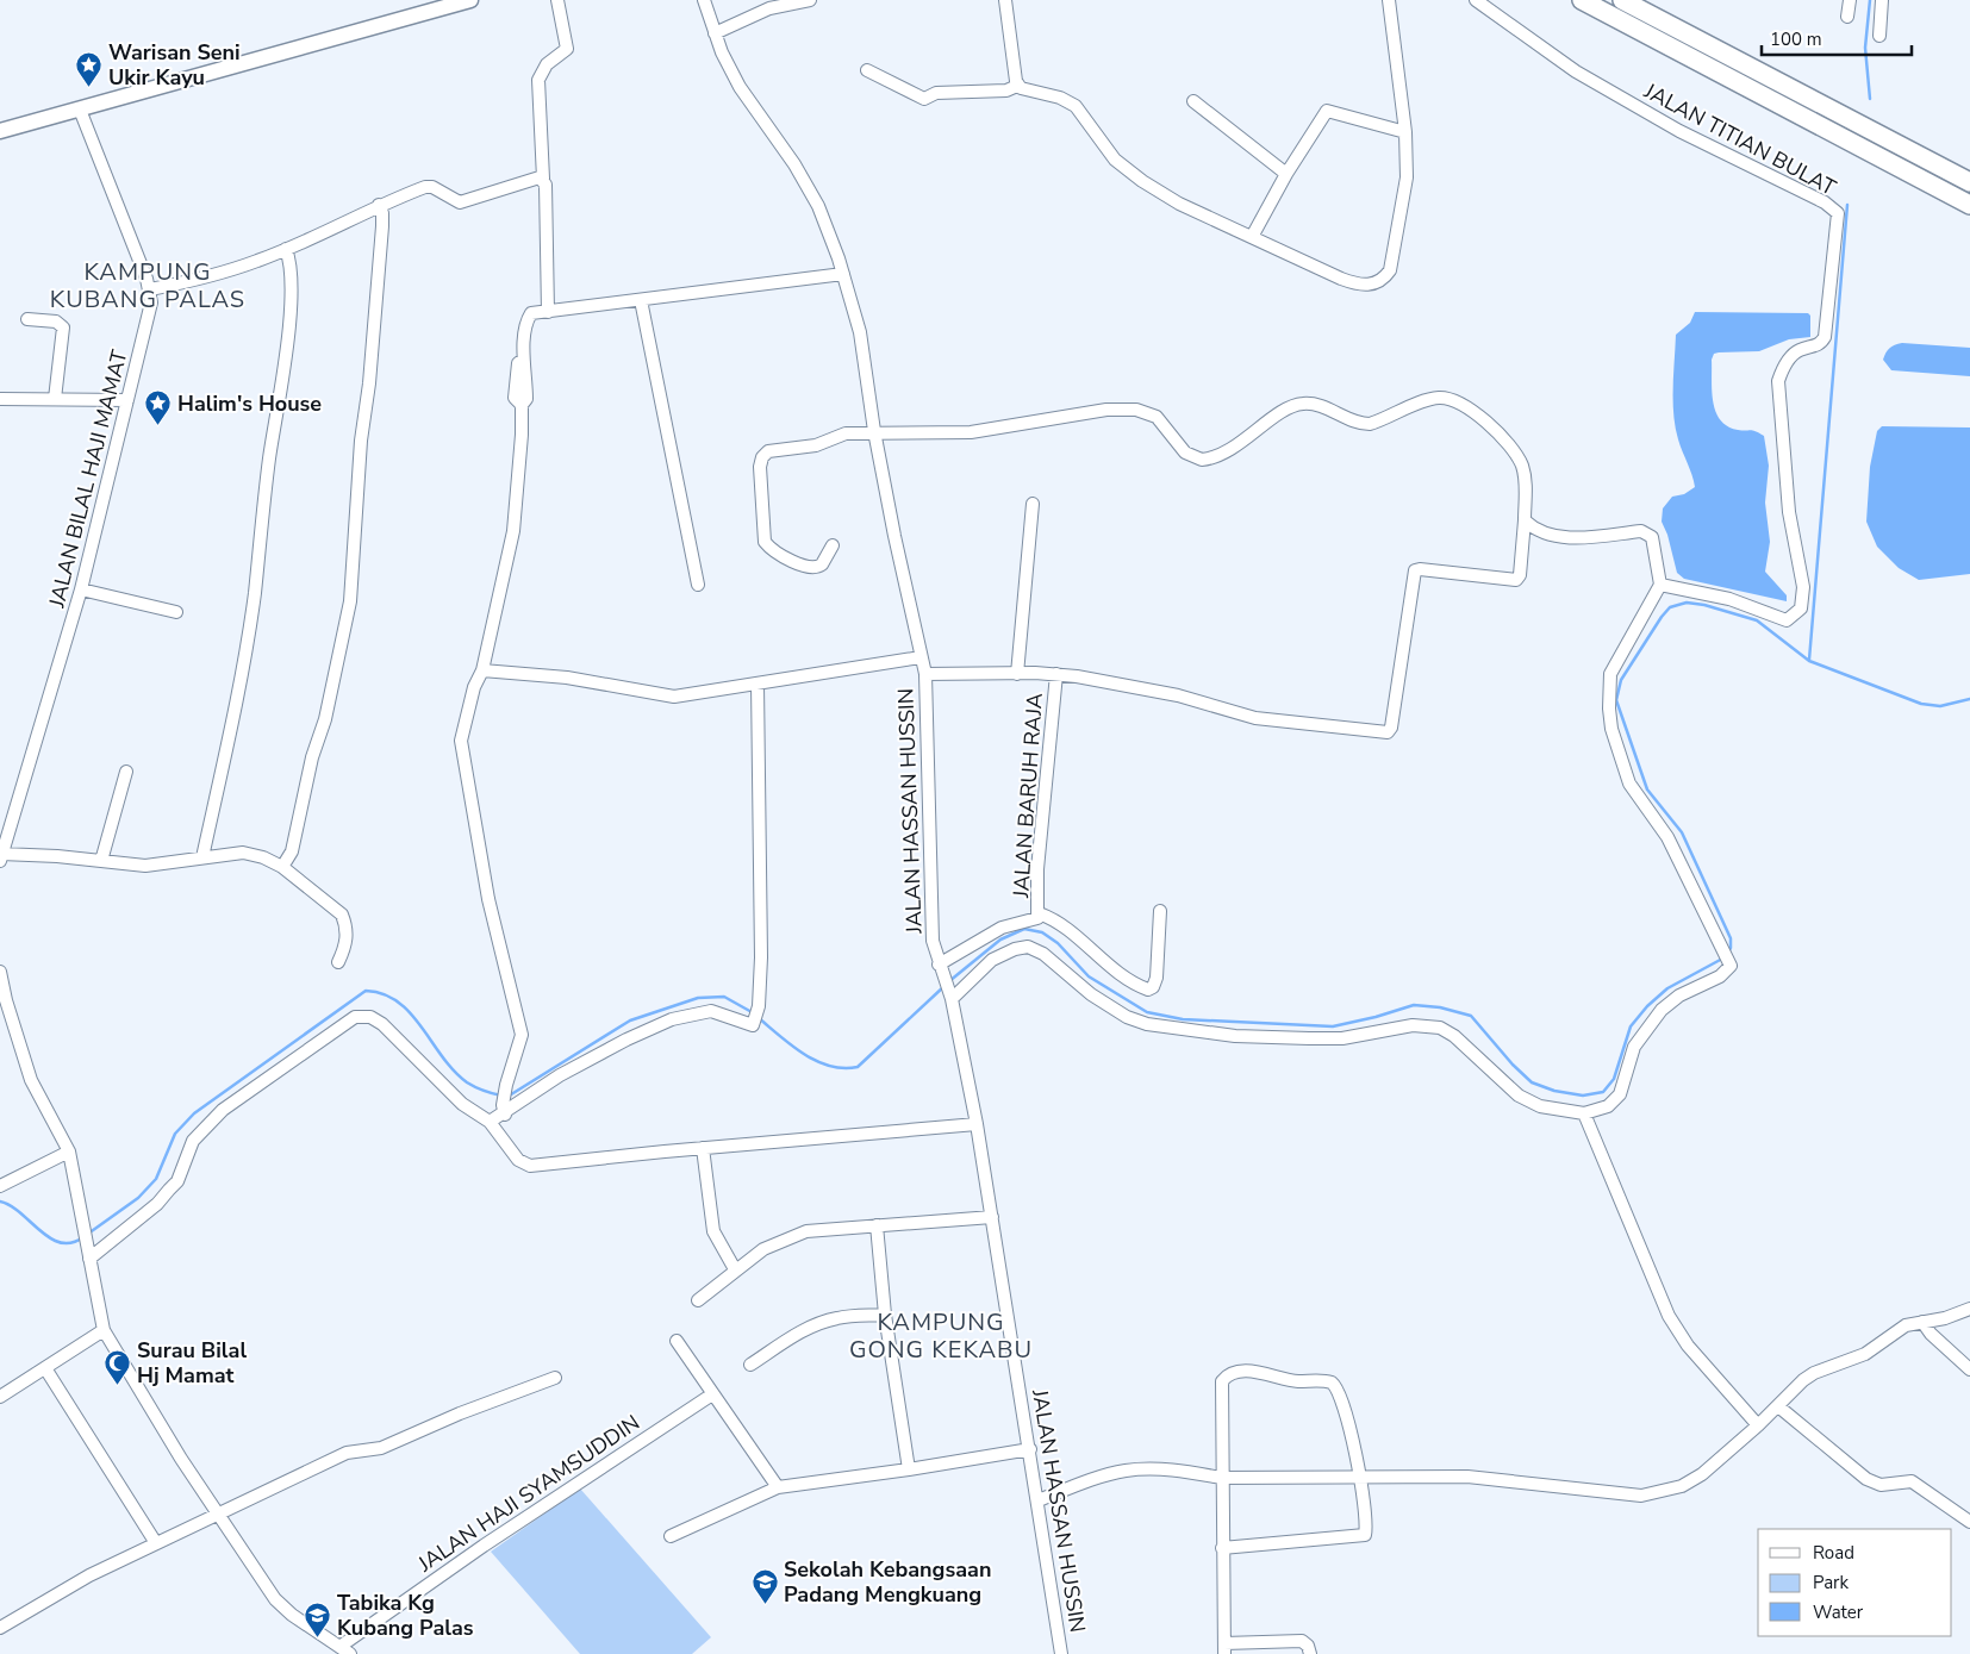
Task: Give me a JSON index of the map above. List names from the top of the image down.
{
  "streets": {
    "street": [
      "JALAN TITIAN BULAT",
      "JALAN BILAL HAJI MAMAT",
      "JALAN BARUH RAJA",
      "JALAN HASSAN HUSSIN",
      "JALAN HAJI SYAMSUDDIN"
    ]
  },
  "districts": ["KAMPUNG KUBANG PALAS", "KAMPUNG GONG KEKABU"],
  "places": {
    "place": ["Warisan Seni Ukir Kayu", "Halim's House"],
    "mosque": ["Surau Bilal Hj Mamat"],
    "school or university": ["Sekolah Kebangsaan Padang Mengkuang", "Tabika Kg Kubang Palas"]
  },
  "legend": ["Road", "Park", "Water"],
  "scale_bar": "100 m"
}
